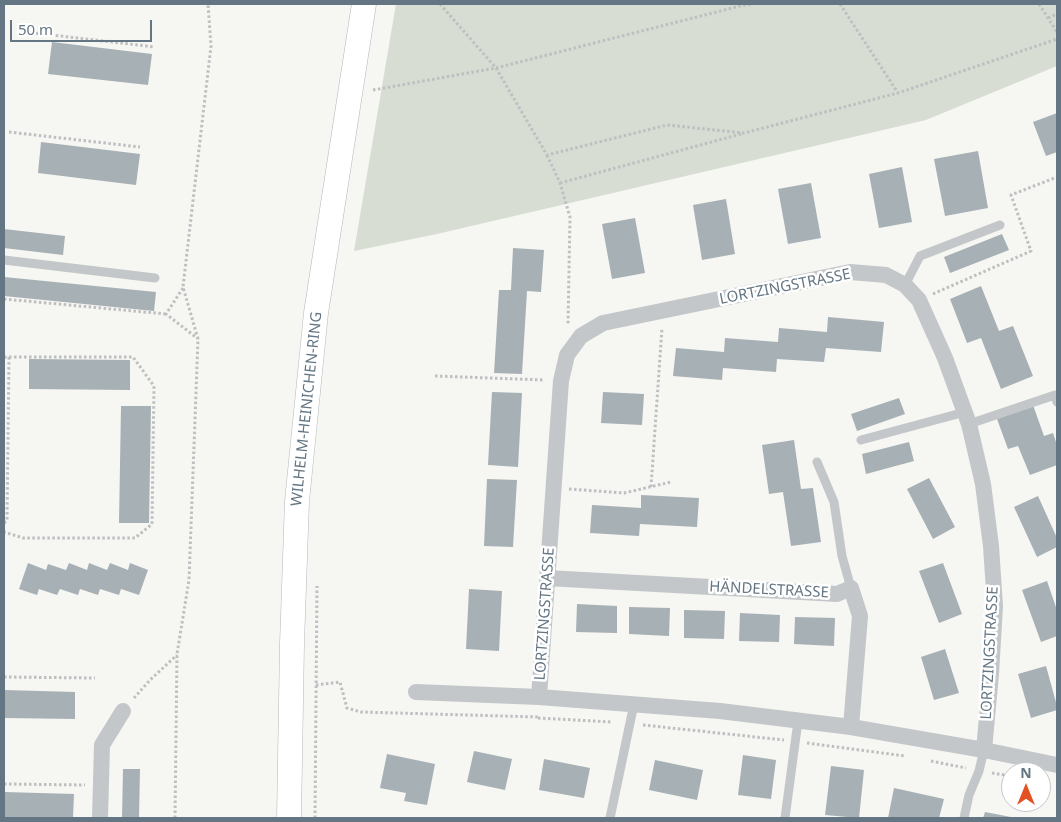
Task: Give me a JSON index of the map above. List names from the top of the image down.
{
  "streets": {
    "main road": ["WILHELM-HEINICHEN-RING"],
    "street": ["LORTZINGSTRASSE", "HÄNDELSTRASSE"]
  },
  "crossings": [
    ["LORTZINGSTRASSE", "HÄNDELSTRASSE"]
  ],
  "scale_bar": "50 m",
  "north": "top"
}
